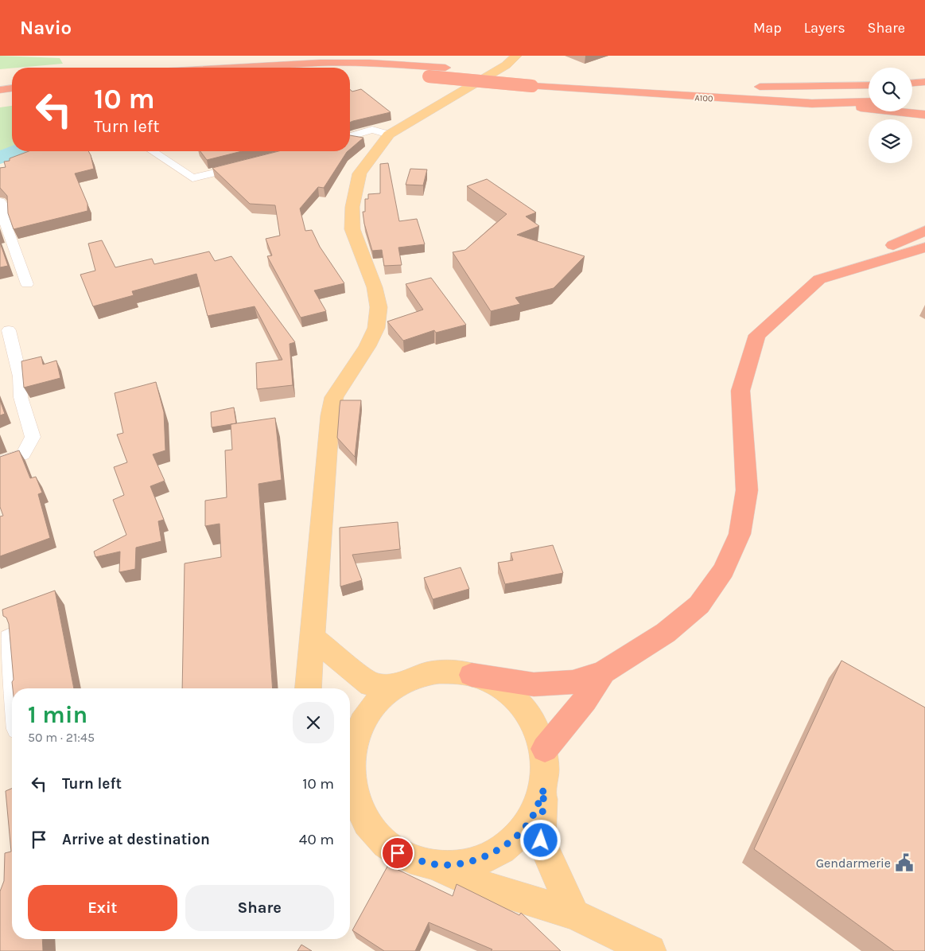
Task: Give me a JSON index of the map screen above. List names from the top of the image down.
{
  "streets": {
    "highway": ["A100"]
  },
  "places": {
    "public building": ["Gendarmerie"]
  },
  "page": {
    "header": "Navio",
    "nav": ["Map", "Layers", "Share"],
    "turn": ["10 m", "Turn left"],
    "heading": ["1 min", "50 m · 21:45"],
    "list": [
      {
        "name": "Turn left",
        "value": "10 m"
      },
      {
        "name": "Arrive at destination",
        "value": "40 m"
      }
    ],
    "buttons": ["Exit", "Share"]
  }
}
